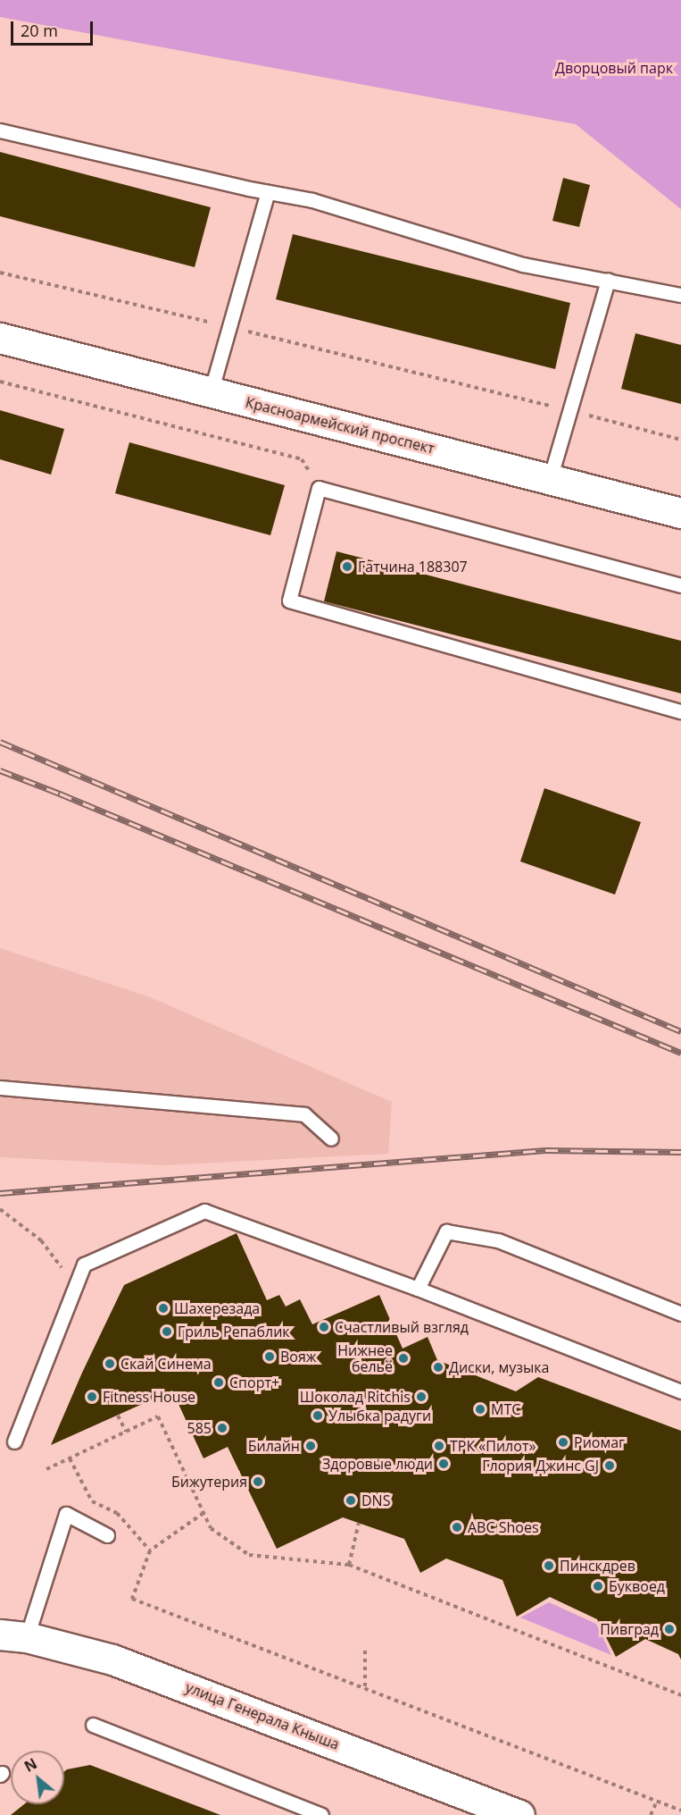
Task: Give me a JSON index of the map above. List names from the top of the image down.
{
  "streets": {
    "main road": ["Красноармейский проспект", "улица Генерала Кныша"]
  },
  "parks": ["Дворцовый парк"],
  "places": [
    "Гатчина 188307",
    "Шахерезада",
    "Счастливый взгляд",
    "Гриль Репаблик",
    "Вояж",
    "Нижнее бельё",
    "Скай Синема",
    "Диски, музыка",
    "Спорт+",
    "Fitness House",
    "Шоколад Ritchis",
    "МТС",
    "Улыбка радуги",
    "585",
    "Риомаг",
    "Билайн",
    "ТРК «Пилот»",
    "Здоровые люди",
    "Глория Джинс GJ",
    "Бижутерия",
    "DNS",
    "ABC Shoes",
    "Пинскдрев",
    "Буквоед",
    "Пивград"
  ],
  "scale_bar": "20 m",
  "north": "top left"
}
